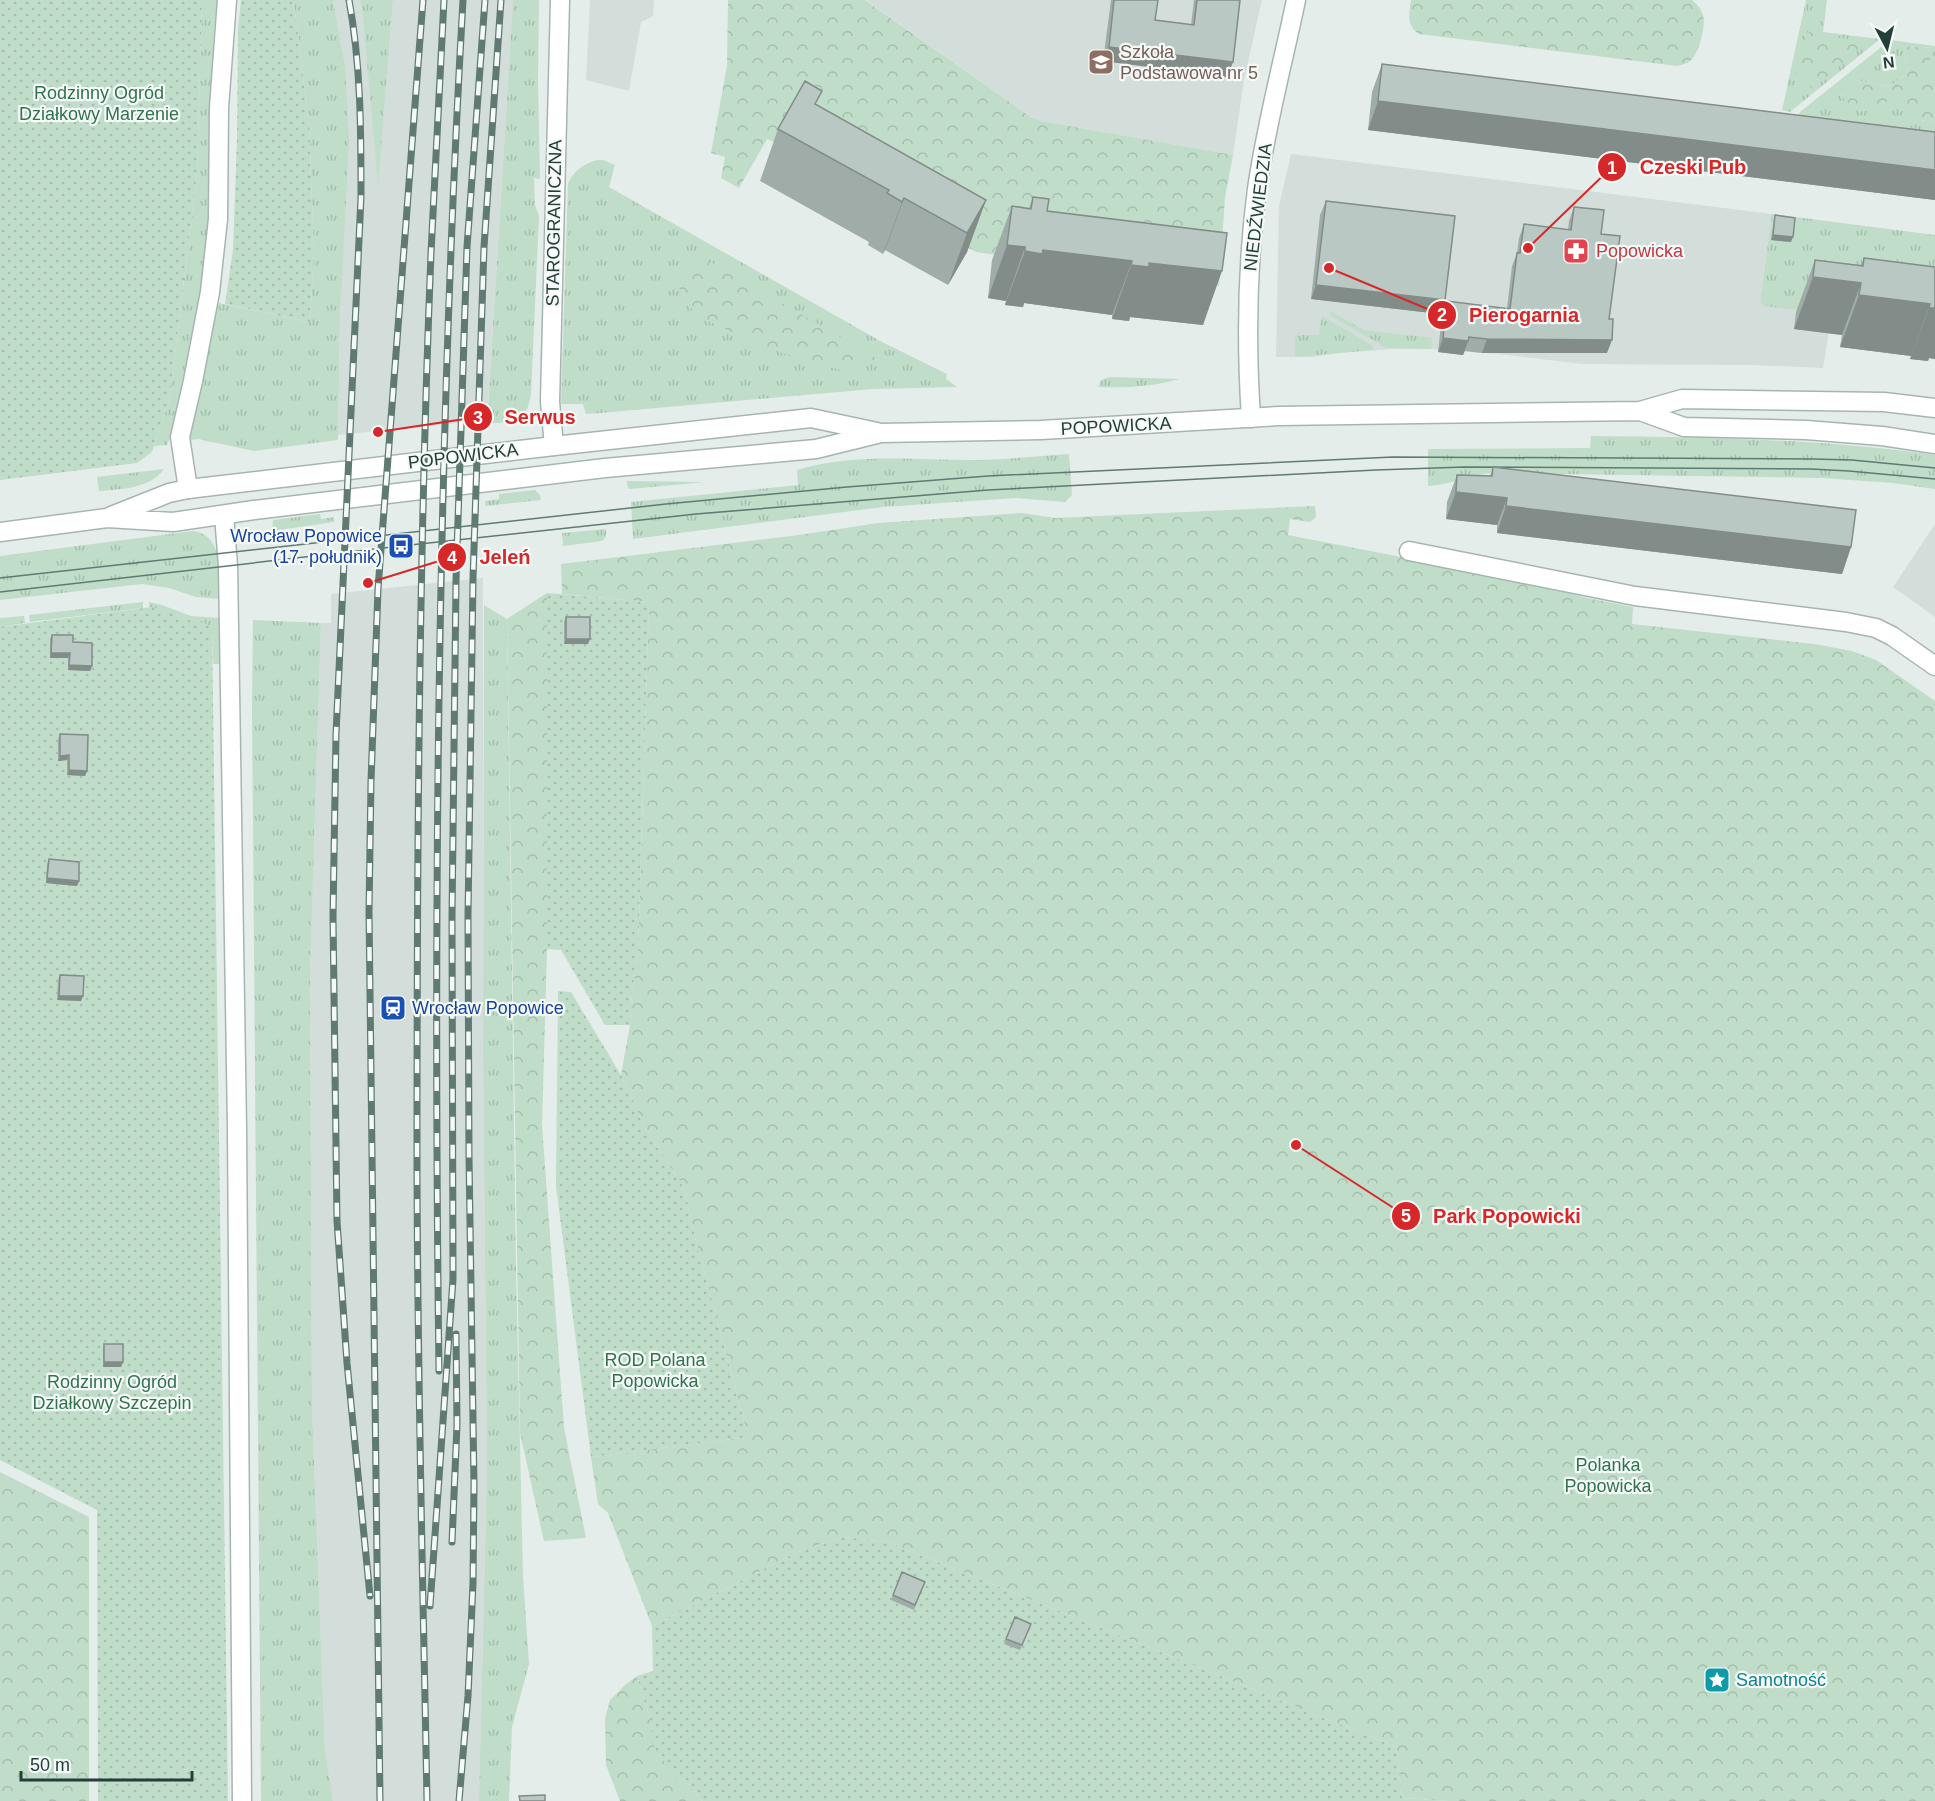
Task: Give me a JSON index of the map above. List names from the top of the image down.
{
  "streets": {
    "street": ["NIEDŹWIEDZIA", "STAROGRANICZNA", "POPOWICKA"]
  },
  "crossings": [
    ["NIEDŹWIEDZIA", "POPOWICKA"],
    ["STAROGRANICZNA", "POPOWICKA"]
  ],
  "parks": [
    "Rodzinny Ogród Działkowy Marzenie",
    "ROD Polana Popowicka",
    "Rodzinny Ogród Działkowy Szczepin",
    "Polanka Popowicka"
  ],
  "places": {
    "school or university": ["Szkoła Podstawowa nr 5"],
    "other": [
      "Czeski Pub",
      "Pierogarnia",
      "Serwus",
      "Jeleń",
      "Park Popowicki"
    ],
    "pharmacy": ["Popowicka"],
    "bus stop": ["Wrocław Popowice (17. południk)"],
    "station": ["Wrocław Popowice"],
    "place": ["Samotność"]
  },
  "scale_bar": "50 m",
  "north": "bottom"
}
